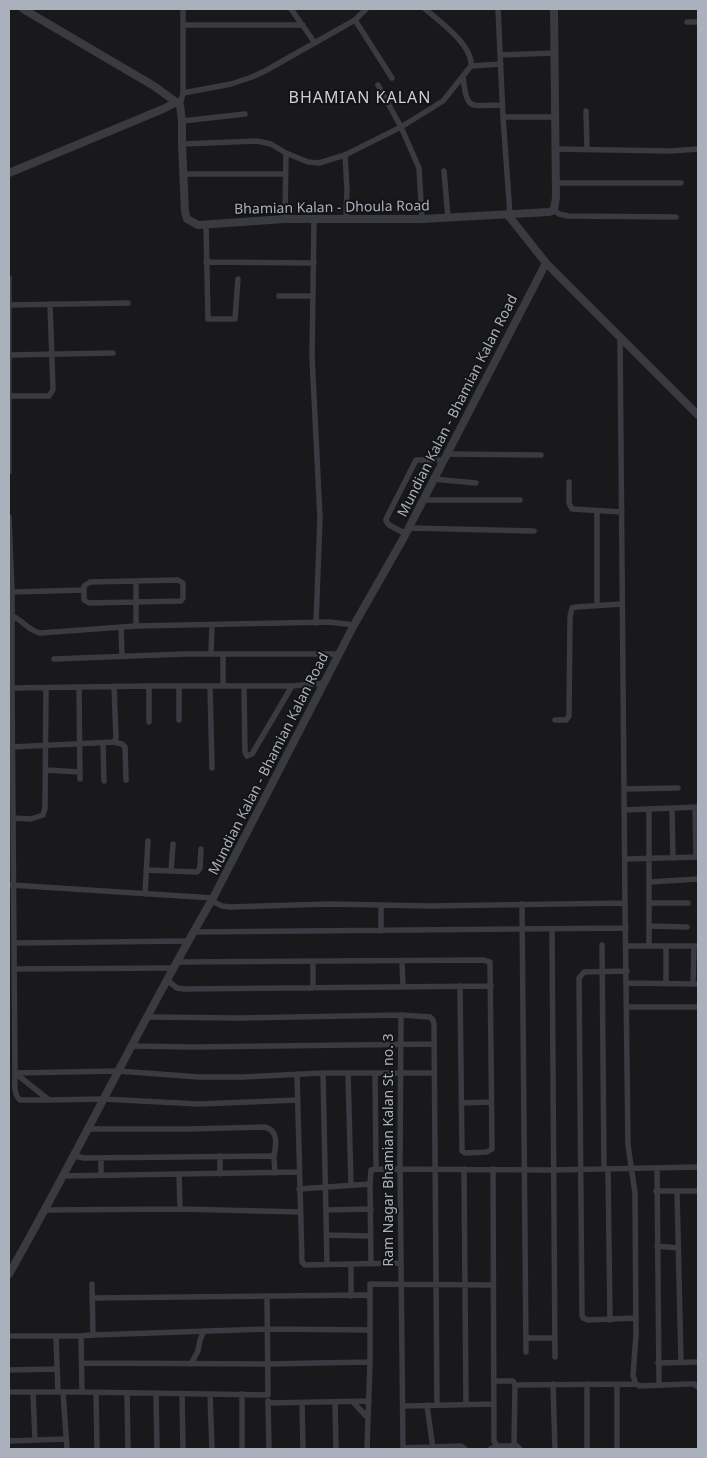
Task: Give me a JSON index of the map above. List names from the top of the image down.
{
  "streets": {
    "street": ["Bhamian Kalan - Dhoula Road", "Mundian Kalan - Bhamian Kalan Road", "Ram Nagar Bhamian Kalan St. no. 3"]
  },
  "crossings": [
    ["Mundian Kalan - Bhamian Kalan Road", "Ram Nagar Bhamian Kalan St. no. 3"]
  ],
  "districts": ["BHAMIAN KALAN"]
}
